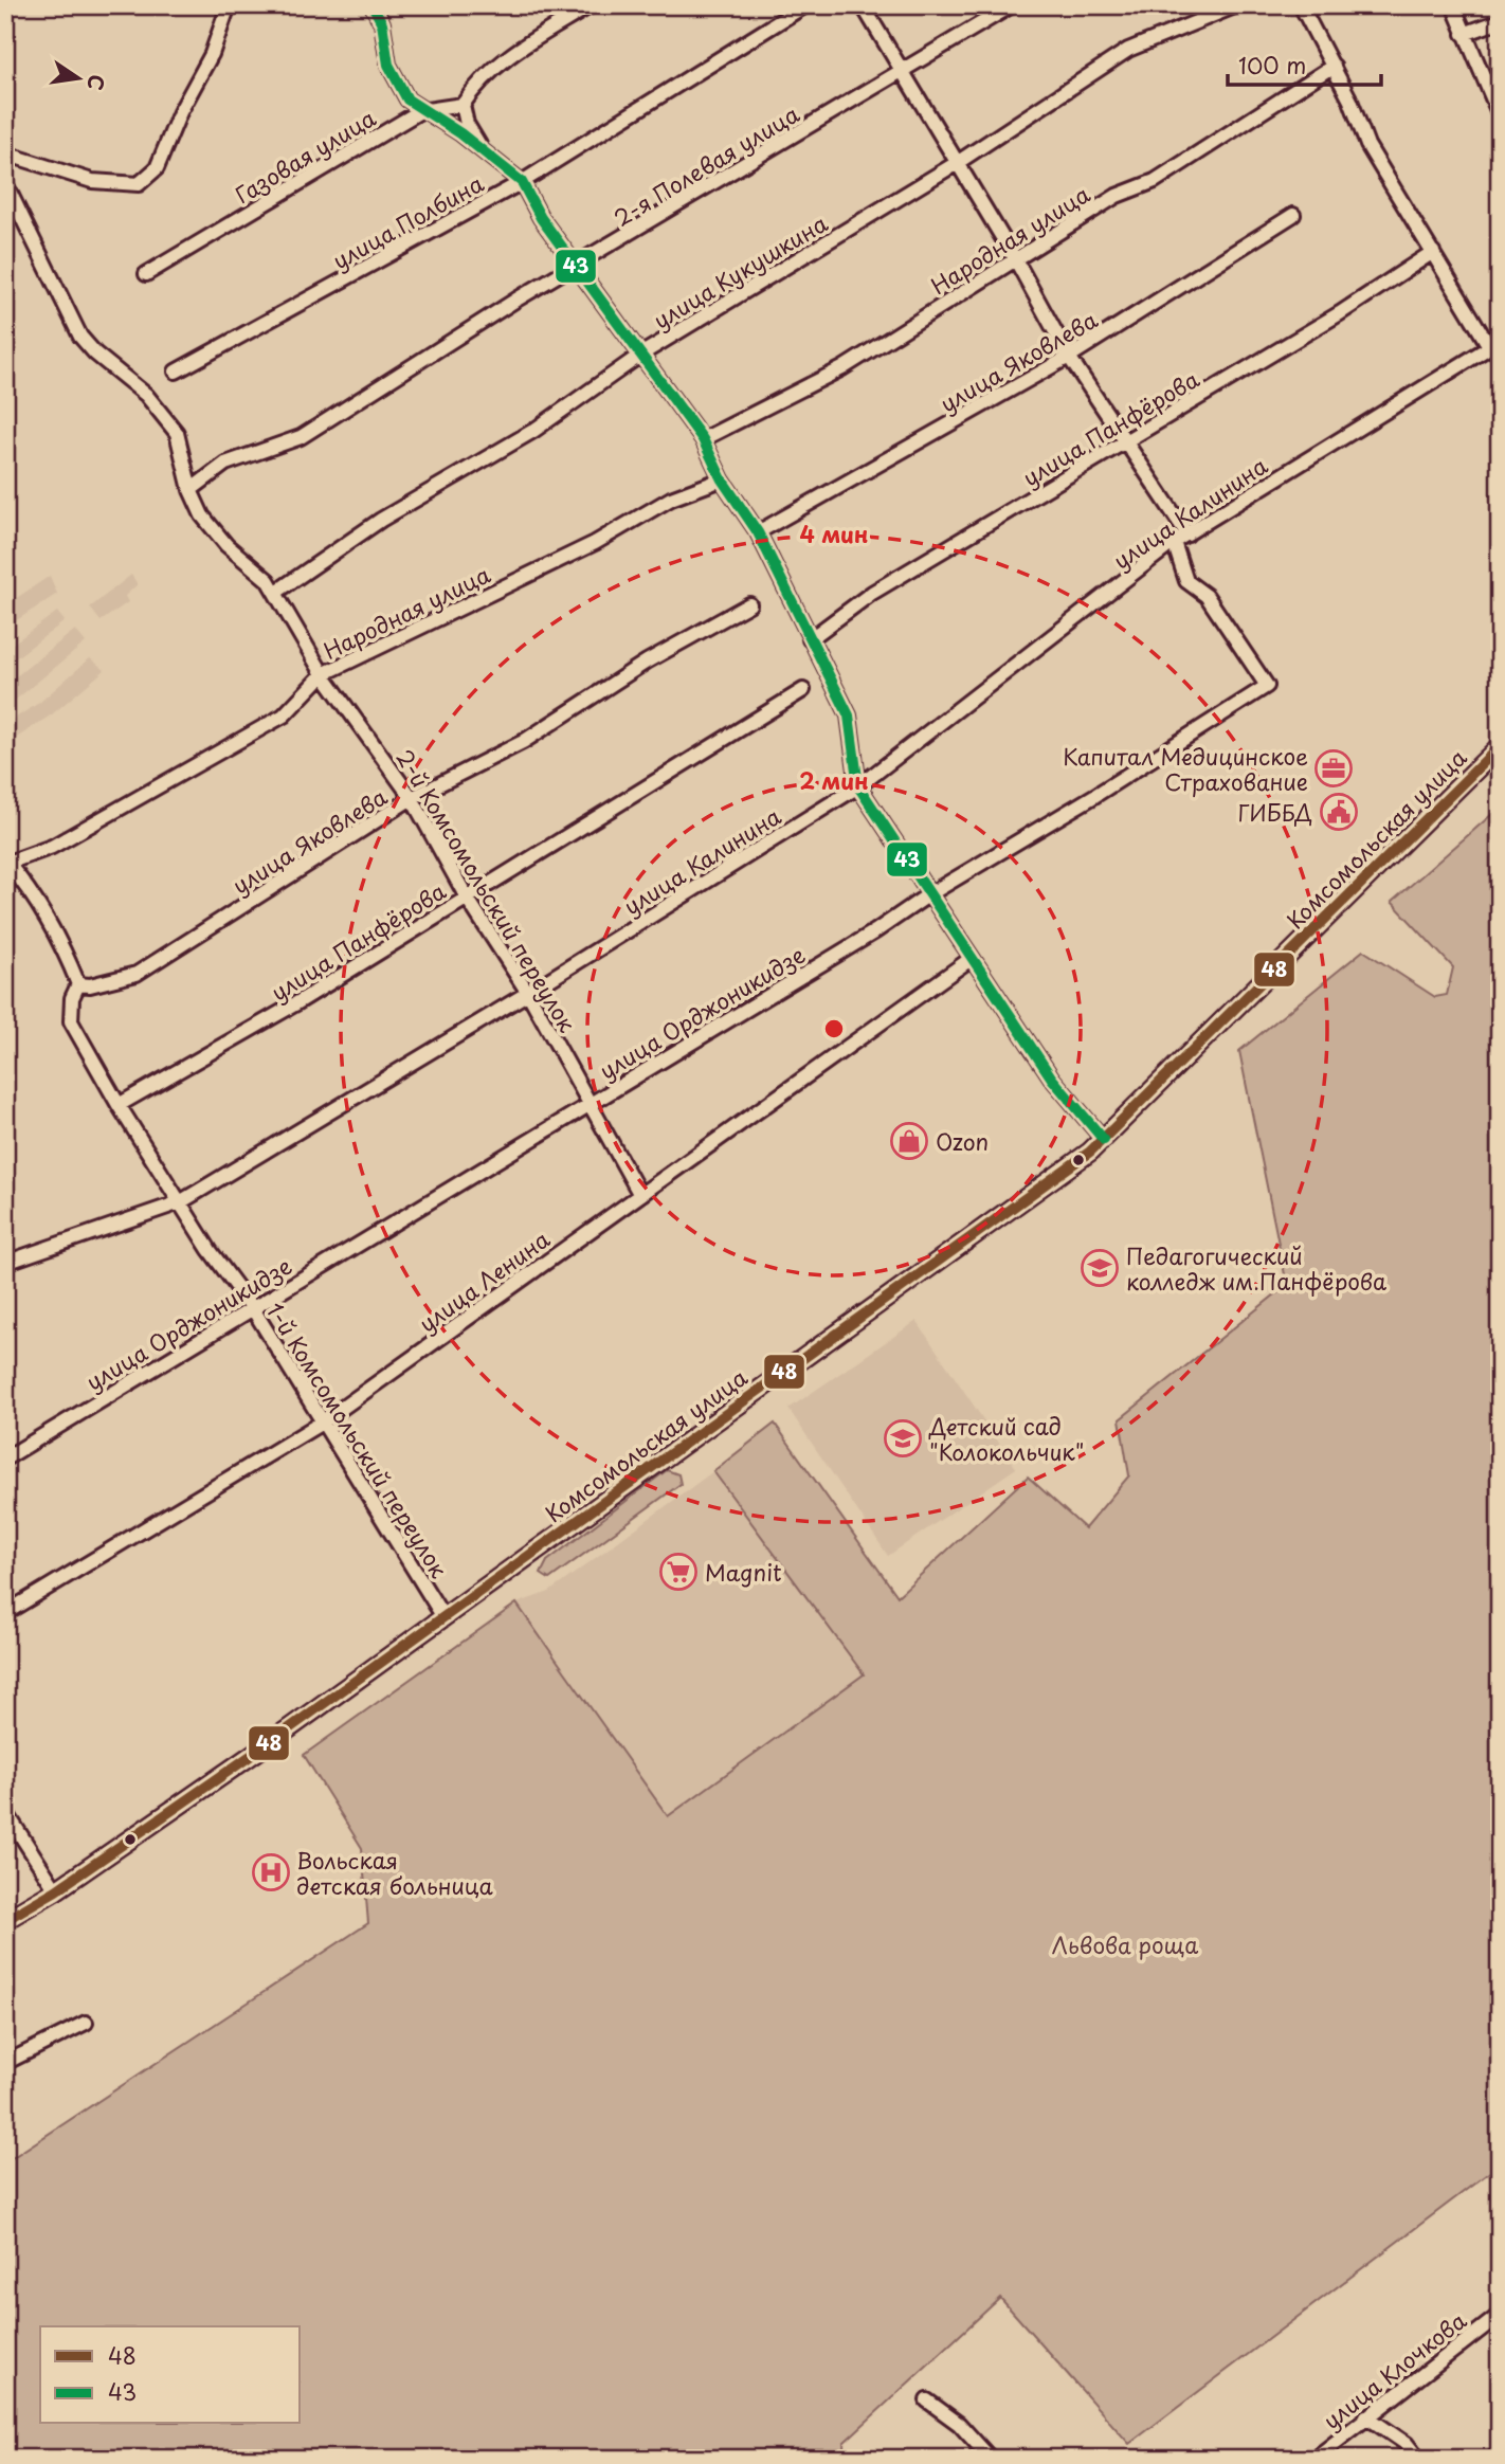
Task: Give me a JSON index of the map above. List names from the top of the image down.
{
  "streets": {
    "main road": ["Комсомольская улица"],
    "street": [
      "Газовая улица",
      "2-я Полевая улица",
      "улица Полбина",
      "Народная улица",
      "улица Кукушкина",
      "улица Яковлева",
      "улица Панфёрова",
      "улица Калинина",
      "2-й Комсомольский переулок",
      "улица Орджоникидзе",
      "улица Ленина",
      "1-й Комсомольский переулок",
      "улица Клочкова"
    ]
  },
  "crossings": [
    ["2-я Полевая улица", "2-й Комсомольский переулок"],
    ["Народная улица", "2-й Комсомольский переулок"],
    ["улица Кукушкина", "2-й Комсомольский переулок"],
    ["улица Яковлева", "2-й Комсомольский переулок"],
    ["улица Яковлева", "1-й Комсомольский переулок"],
    ["улица Панфёрова", "2-й Комсомольский переулок"],
    ["улица Панфёрова", "1-й Комсомольский переулок"],
    ["улица Калинина", "2-й Комсомольский переулок"],
    ["улица Калинина", "улица Орджоникидзе"],
    ["улица Калинина", "1-й Комсомольский переулок"],
    ["Комсомольская улица", "1-й Комсомольский переулок"],
    ["2-й Комсомольский переулок", "улица Орджоникидзе"],
    ["2-й Комсомольский переулок", "улица Ленина"],
    ["улица Орджоникидзе", "1-й Комсомольский переулок"],
    ["улица Ленина", "1-й Комсомольский переулок"]
  ],
  "parks": ["Львова роща"],
  "places": {
    "office": ["Капитал Медицинское Страхование"],
    "public building": ["ГИББД"],
    "shop": ["Ozon"],
    "school or university": ["Педагогический колледж им.Панфёрова", "Детский сад \"Колокольчик\""],
    "supermarket": ["Magnit"],
    "hospital": ["Вольская детская больница"]
  },
  "lines": ["transit line 43", "transit line 48"],
  "legend": ["48", "43"],
  "scale_bar": "100 m",
  "north": "right",
  "rings": ["4 мин", "2 мин"]
}
